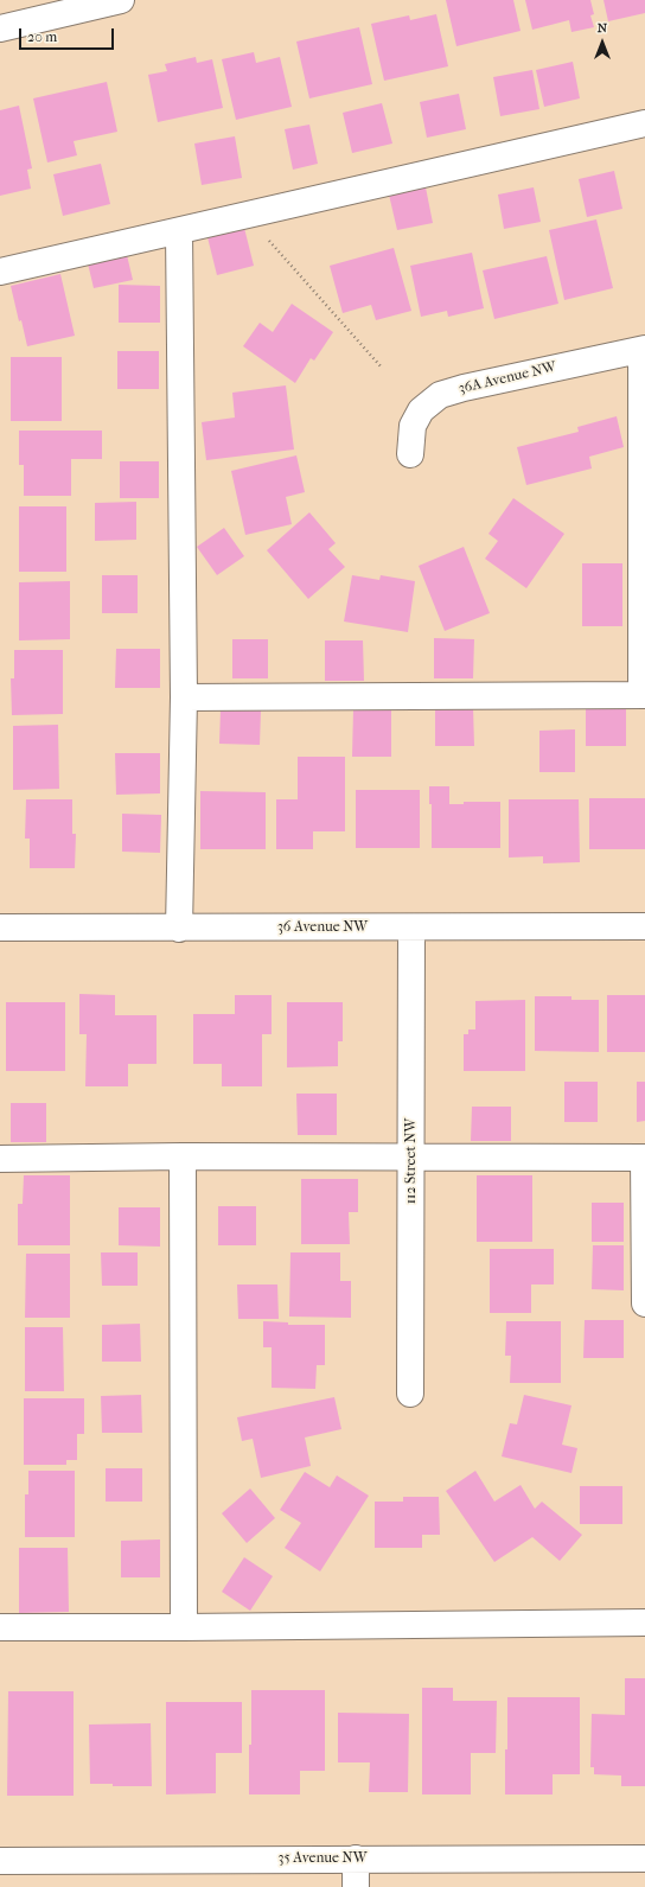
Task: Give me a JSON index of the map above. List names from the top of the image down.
{
  "streets": {
    "street": [
      "36A Avenue NW",
      "36 Avenue NW",
      "112 Street NW",
      "35 Avenue NW"
    ]
  },
  "crossings": [
    ["36 Avenue NW", "112 Street NW"]
  ],
  "scale_bar": "20 m",
  "north": "top"
}
